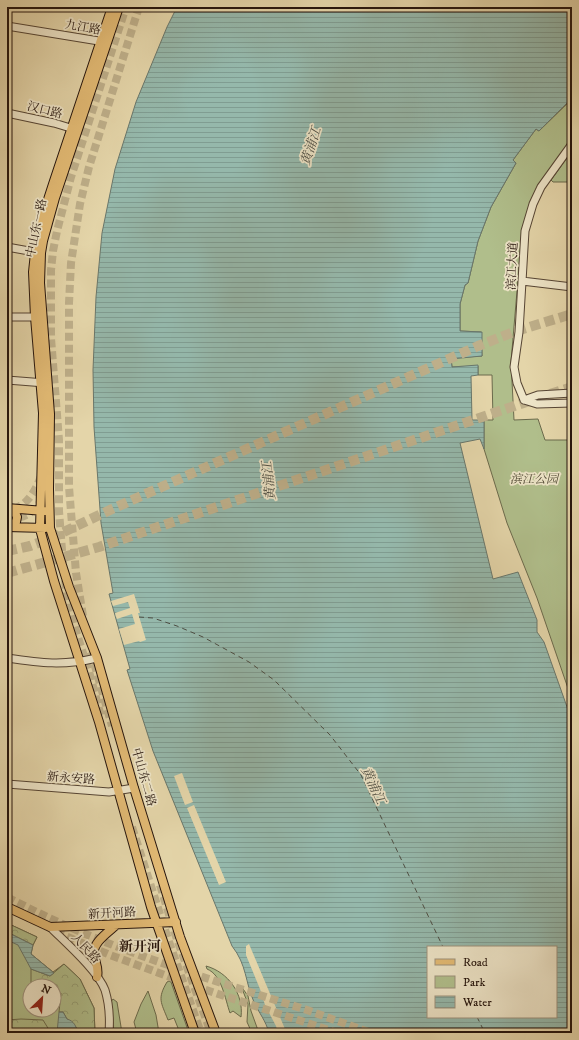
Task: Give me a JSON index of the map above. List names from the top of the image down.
{
  "streets": {
    "main road": [
      "中山东一路",
      "中山东二路",
      "新开河路",
      "人民路"
    ],
    "street": [
      "九江路",
      "汉口路",
      "滨江大道",
      "新永安路"
    ]
  },
  "crossings": [
    ["九江路", "中山东一路"],
    ["汉口路", "中山东一路"],
    ["中山东一路", "中山东二路"],
    ["中山东二路", "新永安路"],
    ["中山东二路", "新开河路"],
    ["新开河路", "人民路"]
  ],
  "districts": ["新开河"],
  "water": ["黄浦江"],
  "parks": ["滨江公园"],
  "legend": ["Road", "Park", "Water"],
  "north": "top right"
}
